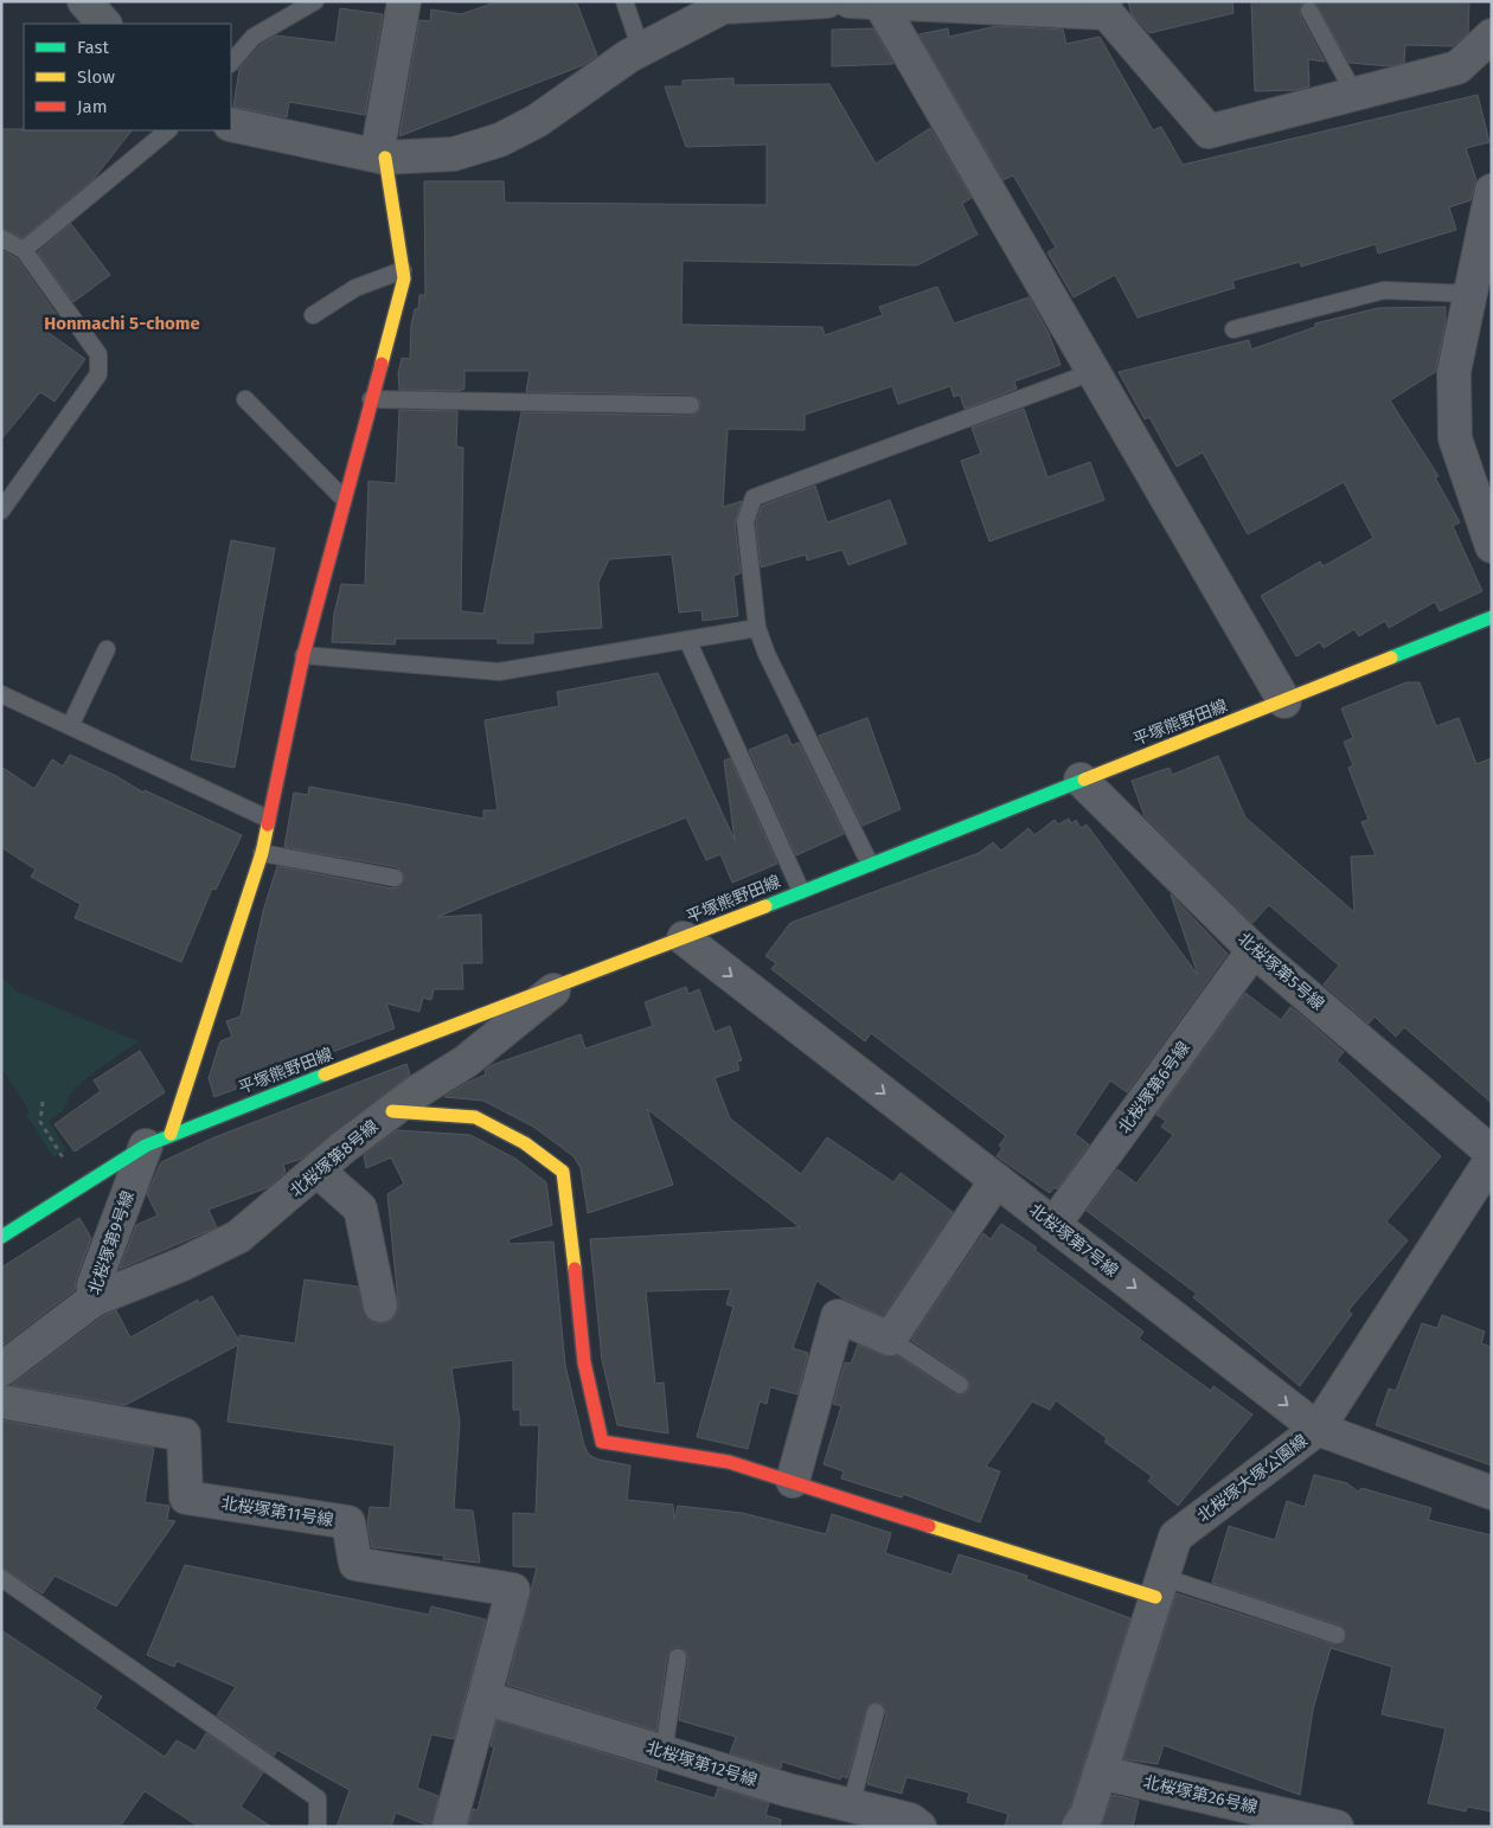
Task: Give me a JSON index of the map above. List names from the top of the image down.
{
  "streets": {
    "street": [
      "平塚熊野田線",
      "北桜塚第5号線",
      "北桜塚第6号線",
      "北桜塚第8号線",
      "北桜塚第7号線",
      "北桜塚第9号線",
      "北桜塚大塚公園線",
      "北桜塚第11号線",
      "北桜塚第12号線",
      "北桜塚第26号線"
    ]
  },
  "crossings": [
    ["平塚熊野田線", "北桜塚第5号線"],
    ["平塚熊野田線", "北桜塚第8号線"],
    ["平塚熊野田線", "北桜塚第7号線"],
    ["平塚熊野田線", "北桜塚第9号線"],
    ["北桜塚第5号線", "北桜塚第6号線"],
    ["北桜塚第6号線", "北桜塚第7号線"],
    ["北桜塚第8号線", "北桜塚第9号線"],
    ["北桜塚第7号線", "北桜塚大塚公園線"],
    ["北桜塚大塚公園線", "北桜塚第26号線"],
    ["北桜塚第11号線", "北桜塚第12号線"]
  ],
  "one_way": ["北桜塚第7号線"],
  "districts": ["Honmachi 5-chome"],
  "legend": ["Fast", "Slow", "Jam"]
}
